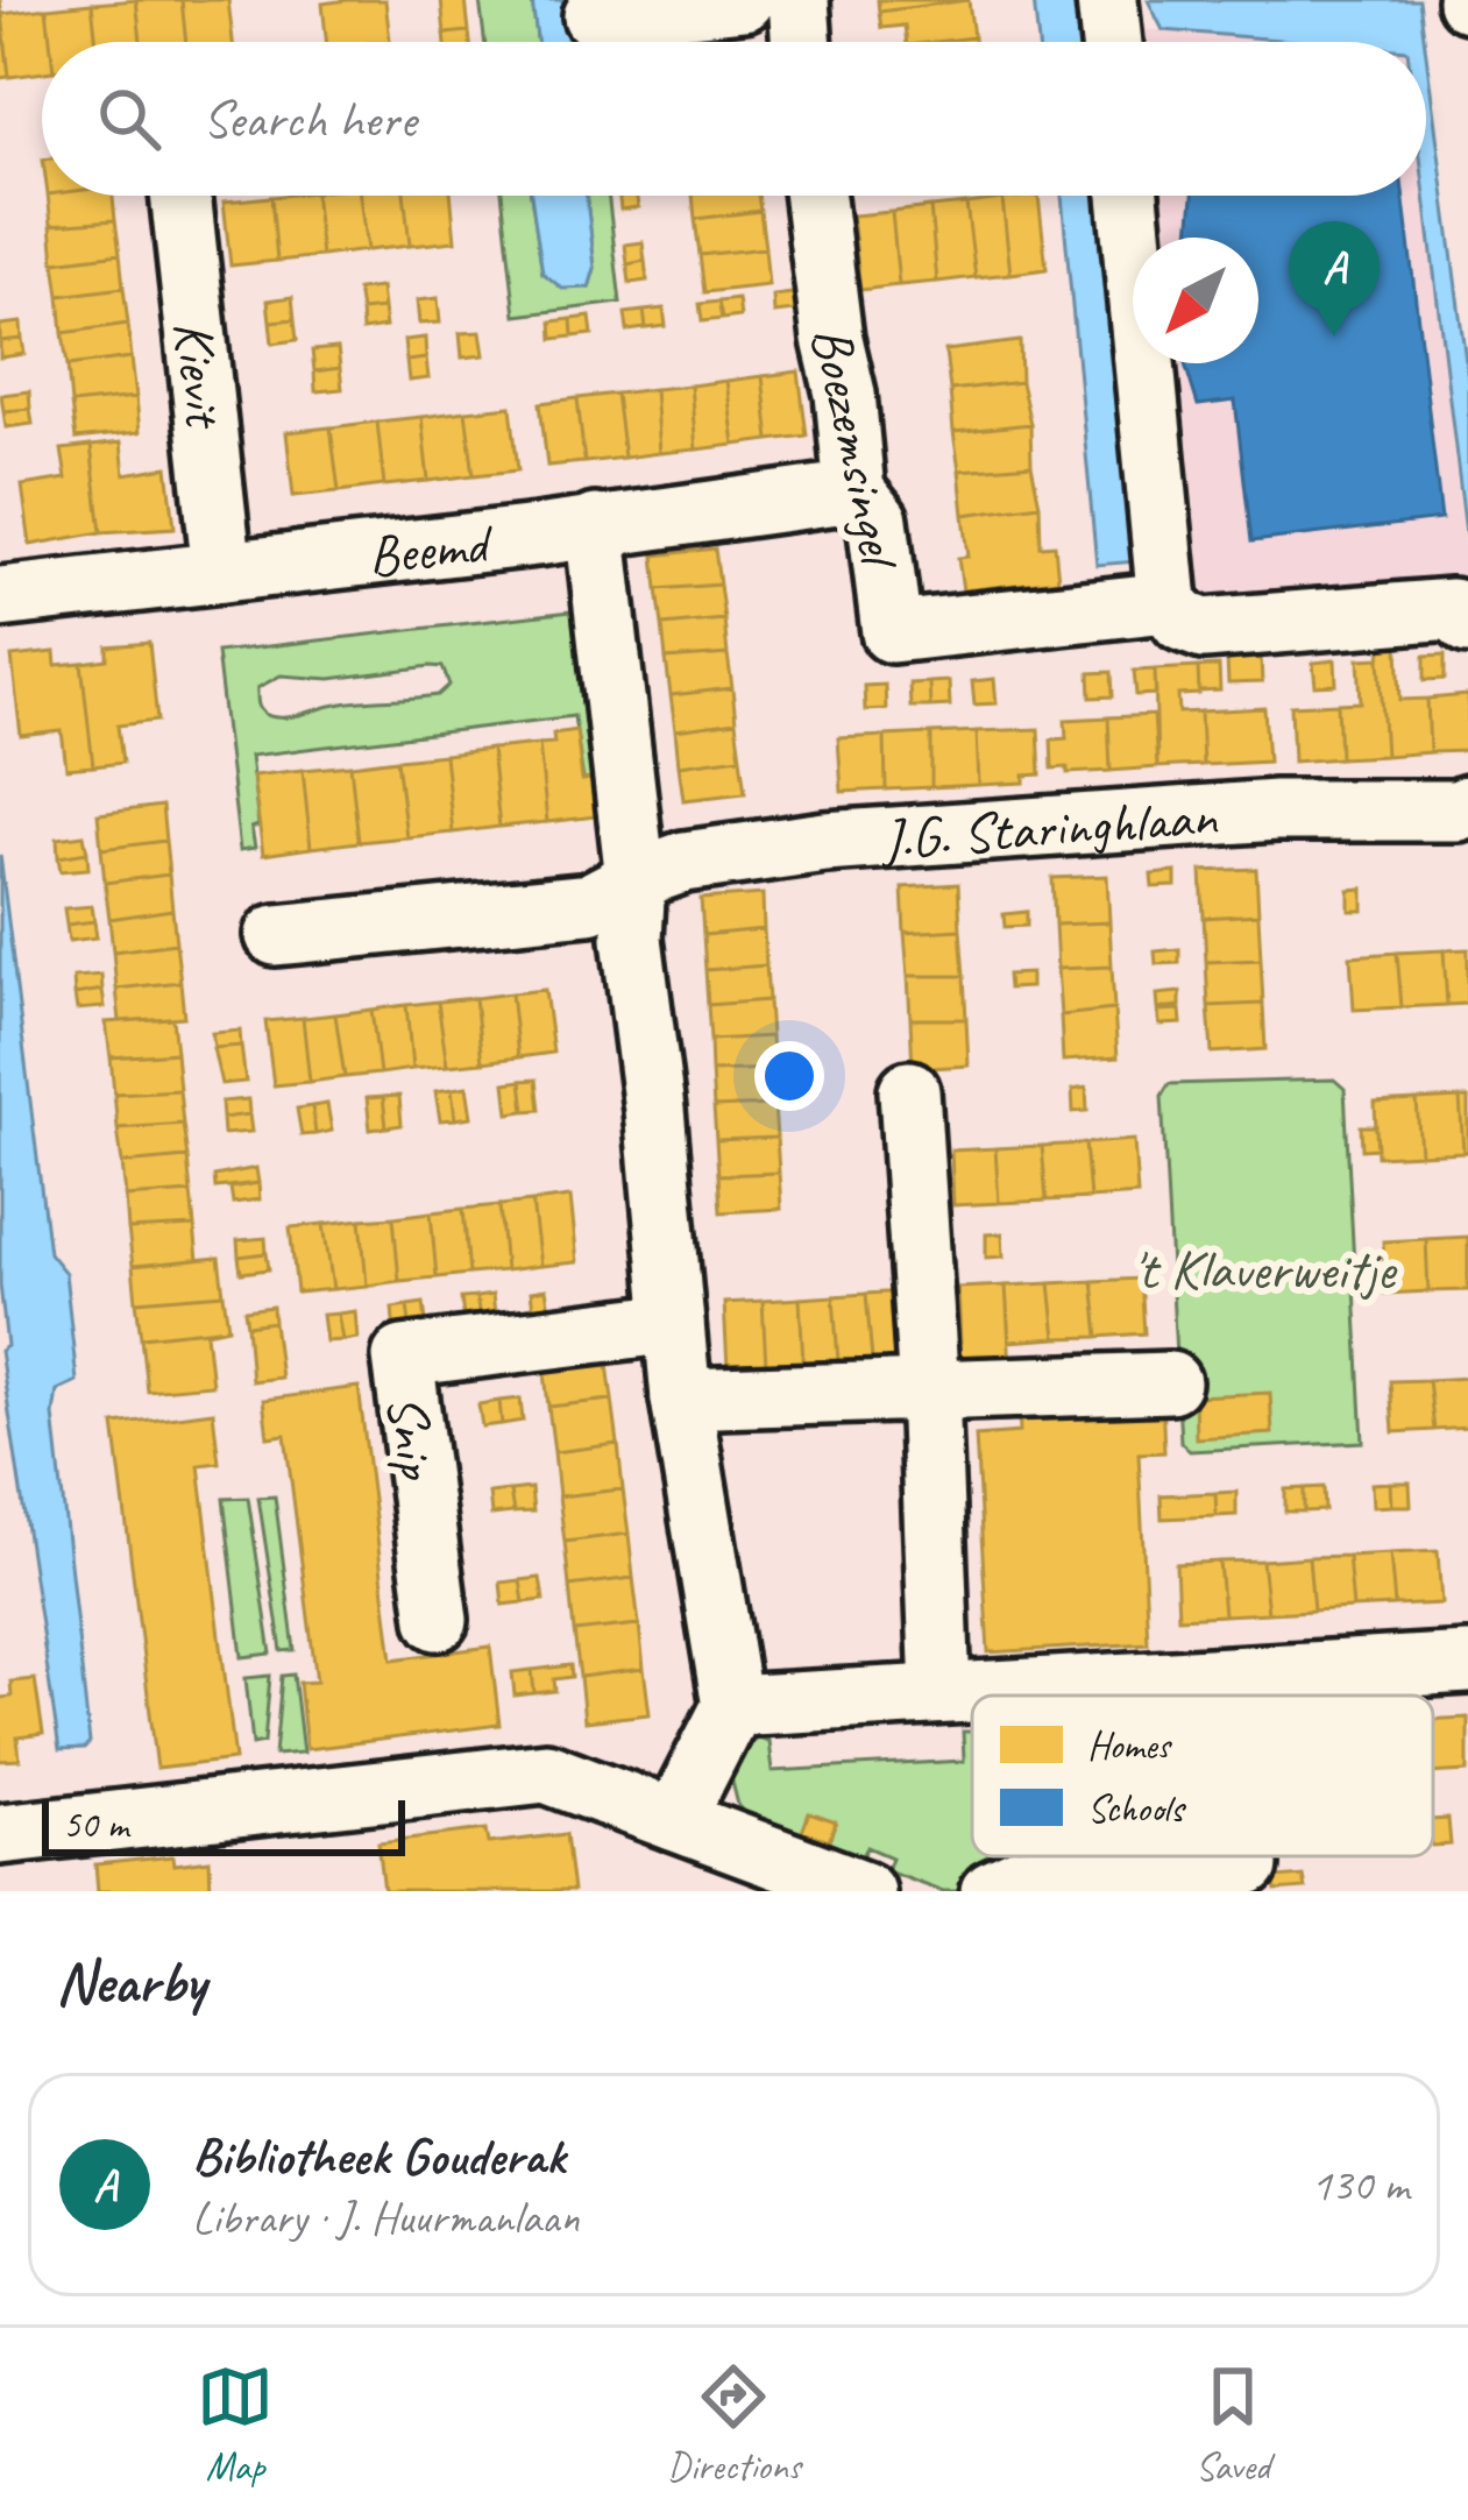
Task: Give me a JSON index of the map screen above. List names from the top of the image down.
{
  "streets": {
    "street": [
      "Kievit",
      "Boezemsingel",
      "Beemd",
      "J.G. Staringhlaan",
      "Snip"
    ]
  },
  "crossings": [
    ["Kievit", "Beemd"],
    ["Boezemsingel", "Beemd"]
  ],
  "parks": ["'t Klaverweitje"],
  "legend": ["Homes", "Schools"],
  "scale_bar": "50 m",
  "north": "bottom left",
  "page": {
    "search": "Search here",
    "pins": "A",
    "scale": "50 m",
    "heading": "Nearby",
    "list": [
      {
        "mark": "A",
        "name": "Bibliotheek Gouderak",
        "note": "Library · J. Huurmanlaan",
        "value": "130 m"
      }
    ],
    "nav": ["Map", "Directions", "Saved"]
  }
}
